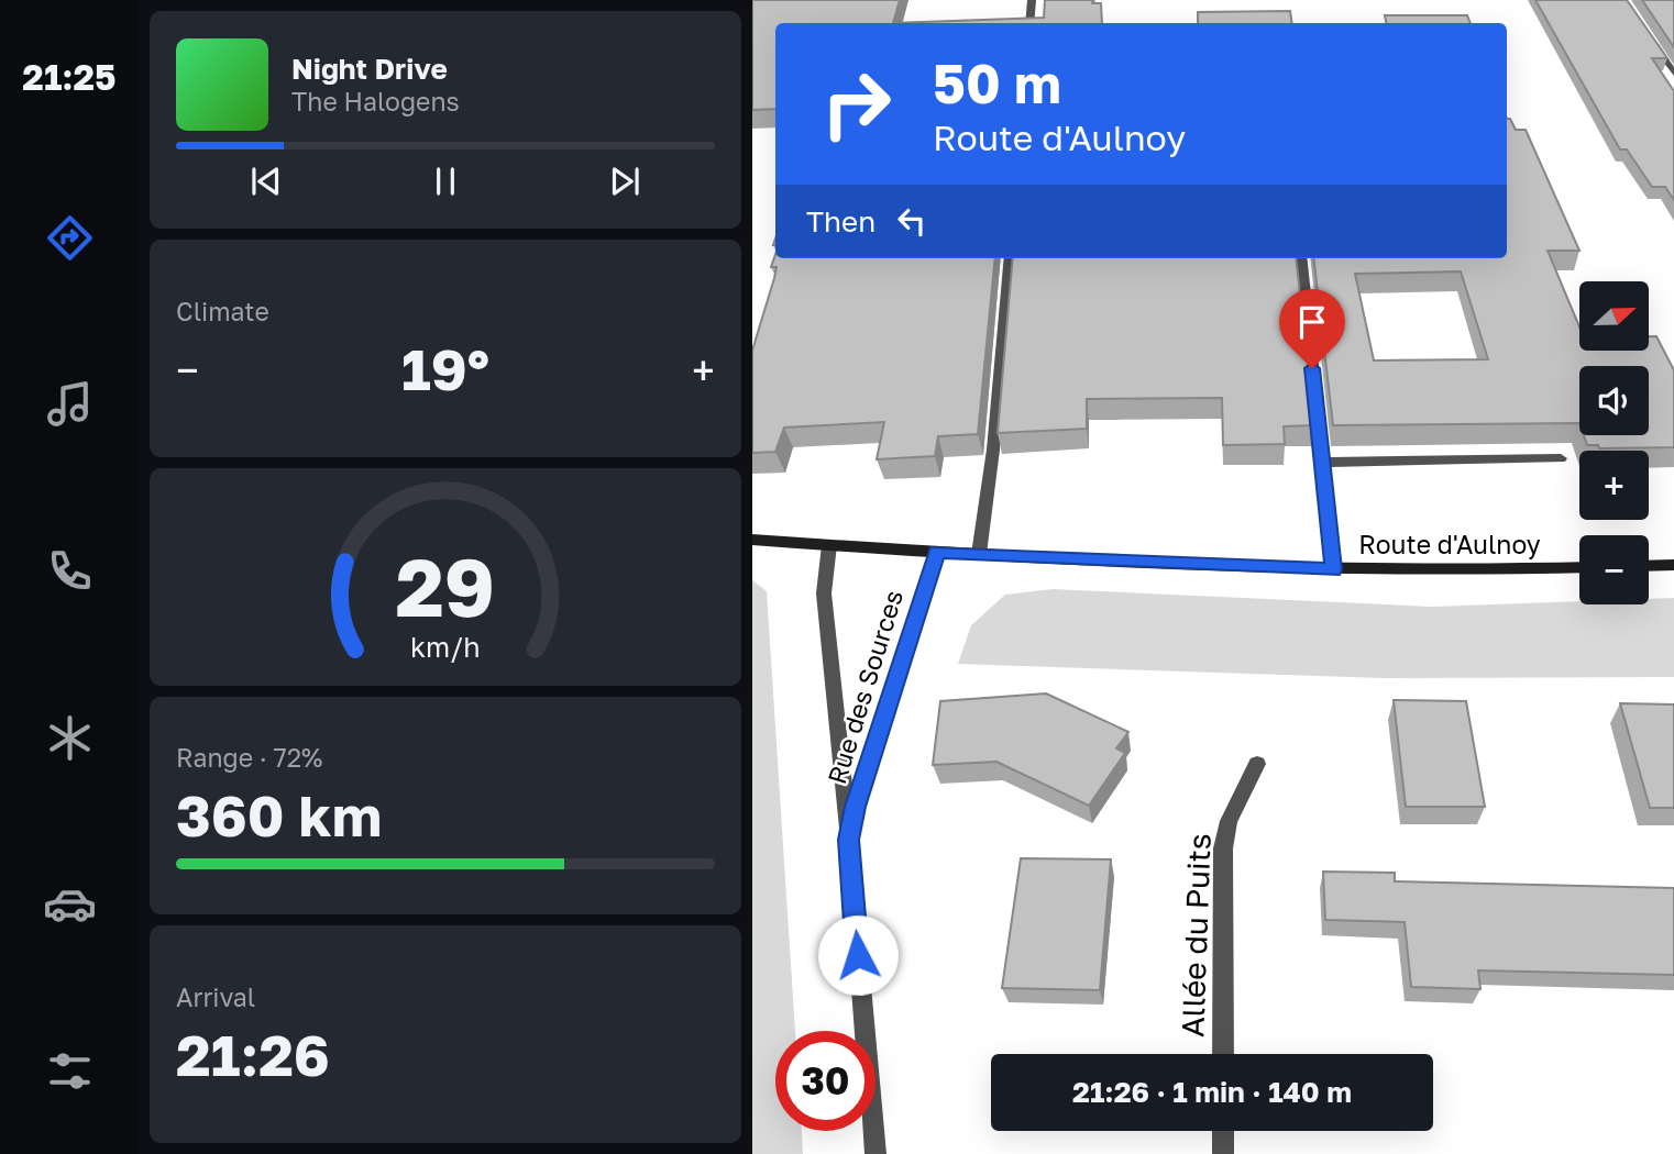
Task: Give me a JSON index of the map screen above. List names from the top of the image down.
{
  "streets": {
    "street": ["Route d'Aulnoy", "Rue des Sources", "Allée du Puits"]
  },
  "crossings": [
    ["Route d'Aulnoy", "Rue des Sources"]
  ],
  "north": "right",
  "page": {
    "tabs": "21:25",
    "turn": ["50 m", "Route d'Aulnoy"],
    "song": ["Night Drive", "The Halogens"],
    "then": "Then",
    "tile": [
      "Climate",
      ["Range · 72%", "360 km"],
      ["Arrival", "21:26"]
    ],
    "map_buttons": ["+", "−"],
    "heat": ["−", "19°", "+"],
    "limit": "30",
    "trip": "21:26 · 1 min · 140 m",
    "gauge": ["29", "km/h"]
  }
}
